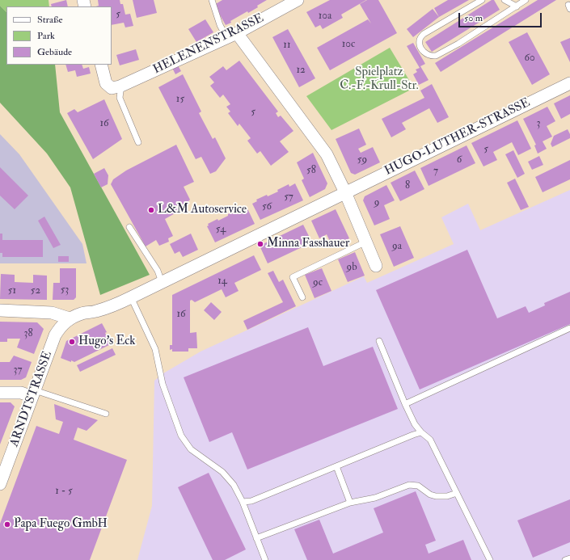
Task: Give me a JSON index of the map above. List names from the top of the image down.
{
  "streets": {
    "street": ["HELENENSTRASSE", "HUGO-LUTHER-STRASSE", "ARNDTSTRASSE"]
  },
  "crossings": [
    ["HUGO-LUTHER-STRASSE", "ARNDTSTRASSE"]
  ],
  "parks": ["Spielplatz C.-F.-Krull-Str."],
  "places": [
    "L&M Autoservice",
    "Minna Fasshauer",
    "Hugo's Eck",
    "Papa Fuego GmbH"
  ],
  "house_numbers": [
    "5",
    "10a",
    "10c",
    "11",
    "60",
    "12",
    "15",
    "5",
    "16",
    "3",
    "5",
    "59",
    "6",
    "58",
    "7",
    "8",
    "57",
    "9",
    "56",
    "54",
    "9a",
    "9b",
    "14",
    "9c",
    "53",
    "51",
    "52",
    "16",
    "38",
    "37",
    "1 - 5"
  ],
  "legend": ["Straße", "Park", "Gebäude"],
  "scale_bar": "50 m"
}
